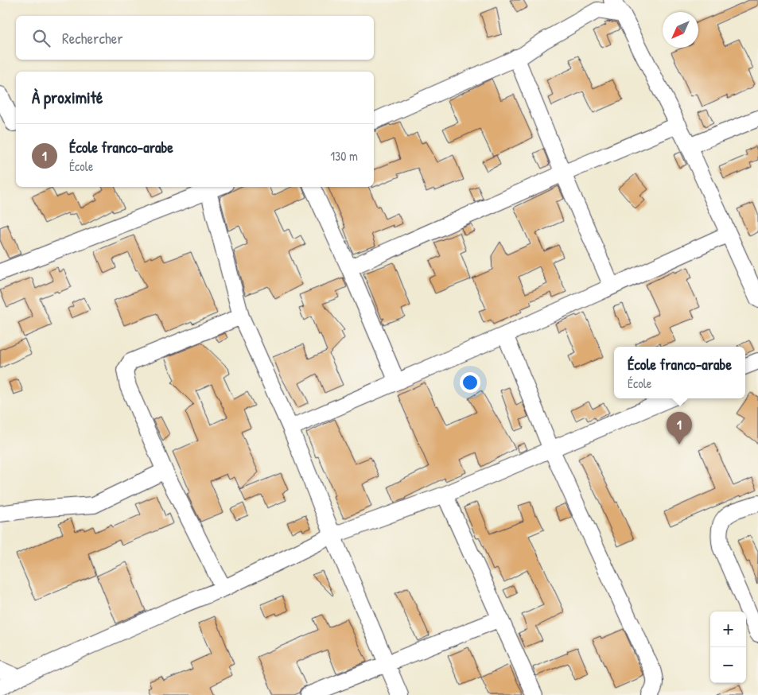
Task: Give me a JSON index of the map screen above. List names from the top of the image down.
{
  "north": "bottom left",
  "page": {
    "search": "Rechercher",
    "heading": "À proximité",
    "list": [
      {
        "mark": "1",
        "name": "École franco-arabe",
        "note": "École",
        "value": "130 m"
      }
    ],
    "popup": ["École franco-arabe", "École"],
    "pins": "1",
    "map_buttons": ["+", "−"]
  }
}
